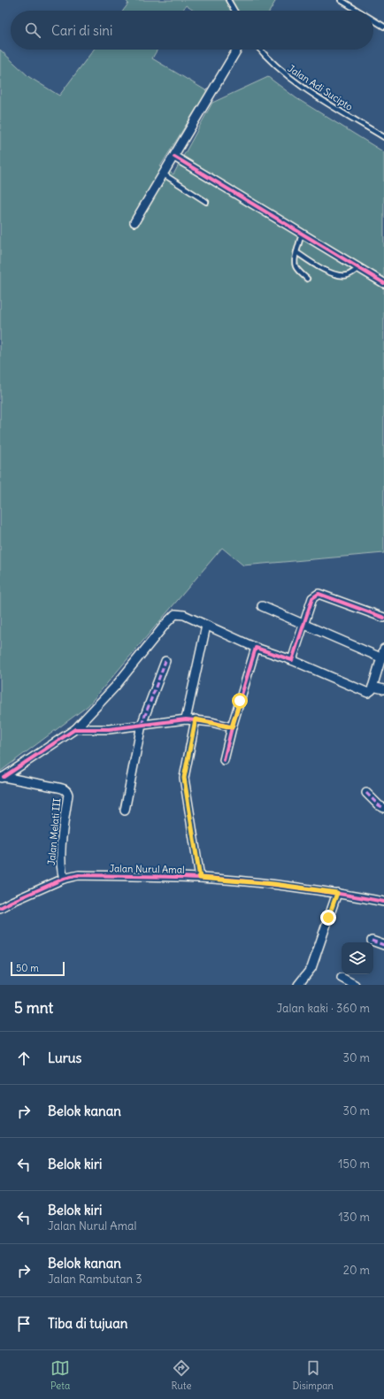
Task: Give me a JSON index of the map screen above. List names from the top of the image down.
{
  "streets": {
    "street": ["Jalan Melati III", "Jalan Nurul Amal"],
    "lane": ["Jalan Adi Sucipto"]
  },
  "crossings": [
    ["Jalan Melati III", "Jalan Nurul Amal"]
  ],
  "scale_bar": "50 m",
  "page": {
    "search": "Cari di sini",
    "scale": "50 m",
    "heading": ["5 mnt", "Jalan kaki · 360 m"],
    "list": [
      ["Lurus", "30 m"],
      ["Belok kanan", "30 m"],
      ["Belok kiri", "150 m"],
      ["Belok kiri", "Jalan Nurul Amal", "130 m"],
      ["Belok kanan", "Jalan Rambutan 3", "20 m"],
      "Tiba di tujuan"
    ],
    "nav": ["Peta", "Rute", "Disimpan"]
  }
}
